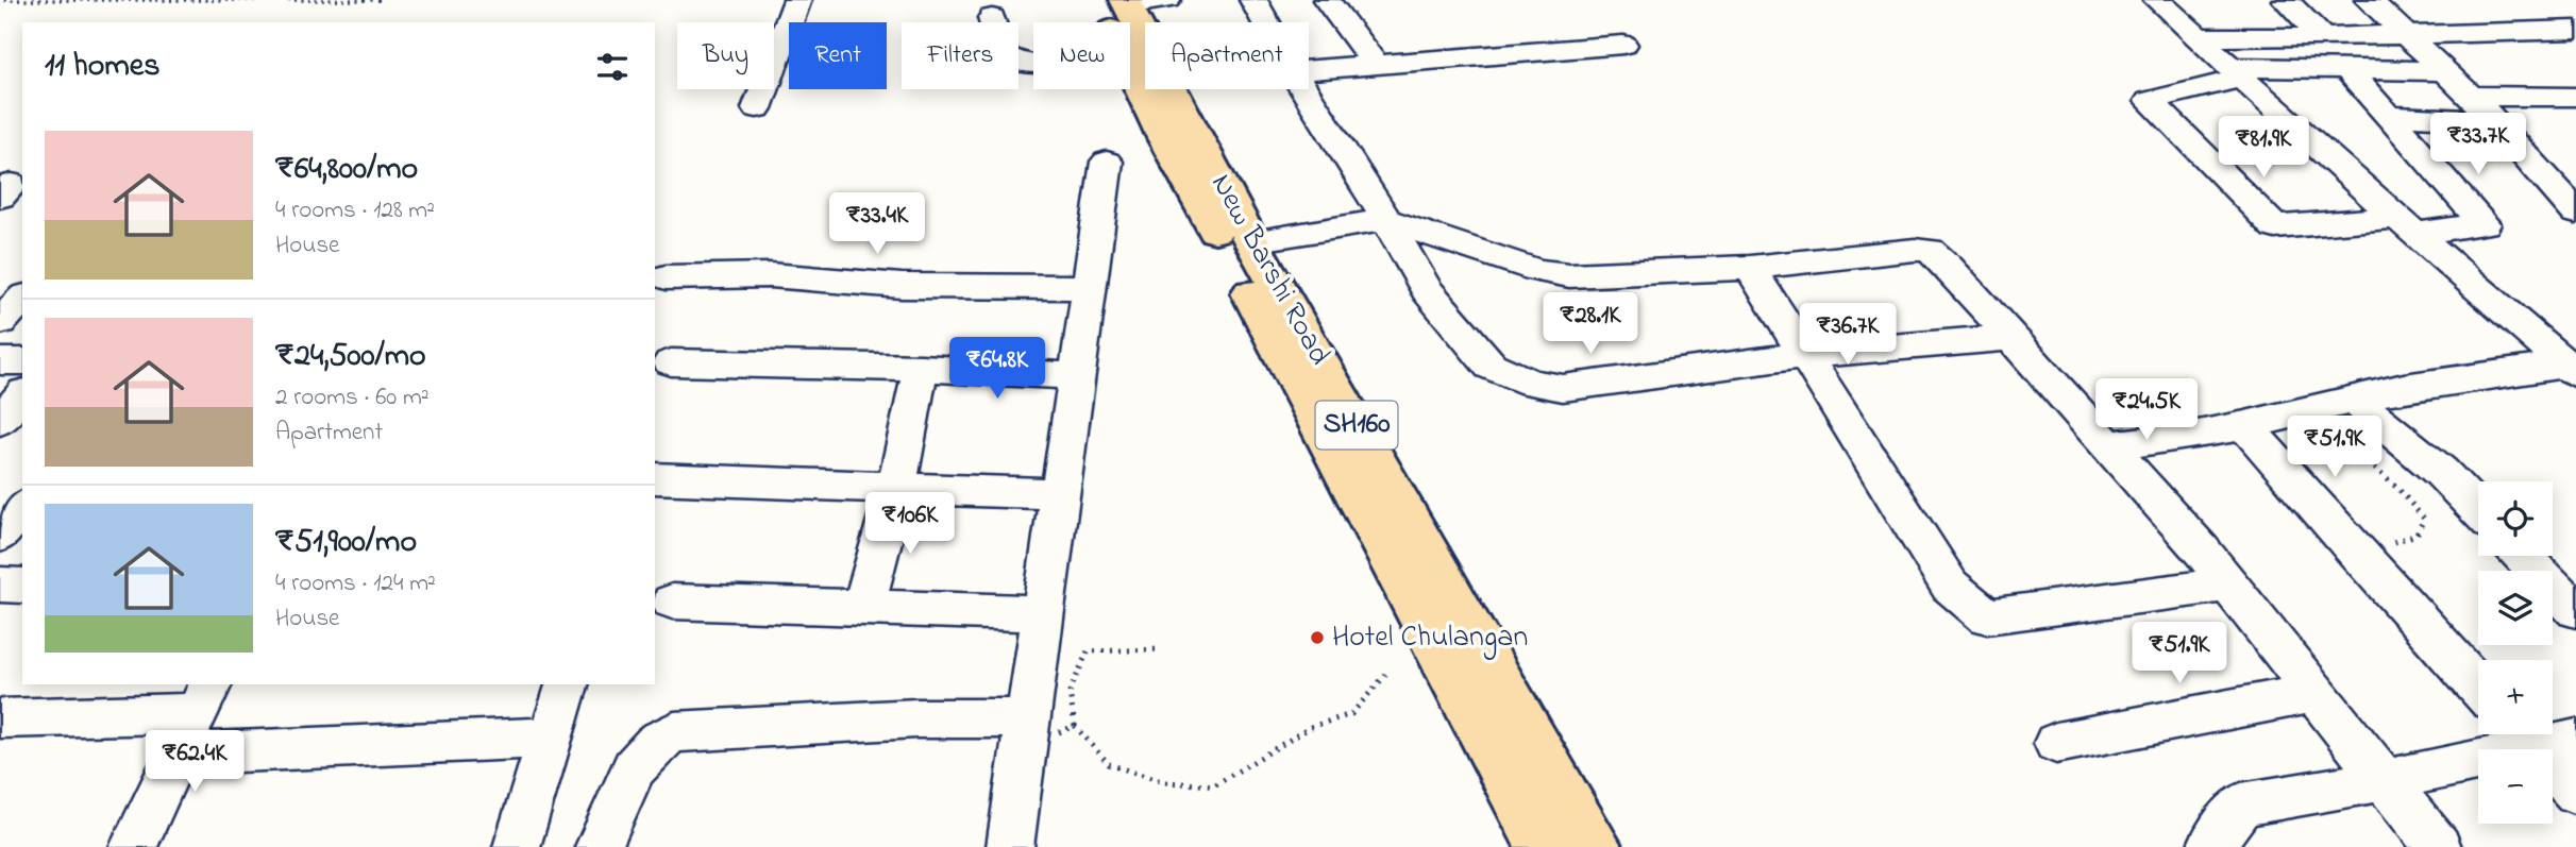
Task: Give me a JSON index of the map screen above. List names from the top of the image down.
{
  "streets": {
    "main road": ["New Barshi Road", "SH160"]
  },
  "places": ["Hotel Chulangan"],
  "page": {
    "chip": [
      "Buy",
      "Rent",
      "Filters",
      "New",
      "Apartment"
    ],
    "heading": "11 homes",
    "list": [
      {
        "name": "₹64,800/mo",
        "note": "4 rooms · 128 m² · House"
      },
      {
        "name": "₹24,500/mo",
        "note": "2 rooms · 60 m² · Apartment"
      },
      {
        "name": "₹51,900/mo",
        "note": "4 rooms · 124 m² · House"
      }
    ],
    "price": [
      "₹33.7K",
      "₹81.9K",
      "₹33.4K",
      "₹28.1K",
      "₹36.7K",
      "₹64.8K",
      "₹24.5K",
      "₹51.9K",
      "₹106K",
      "₹51.9K",
      "₹62.4K"
    ],
    "map_buttons": ["+", "−"]
  }
}
